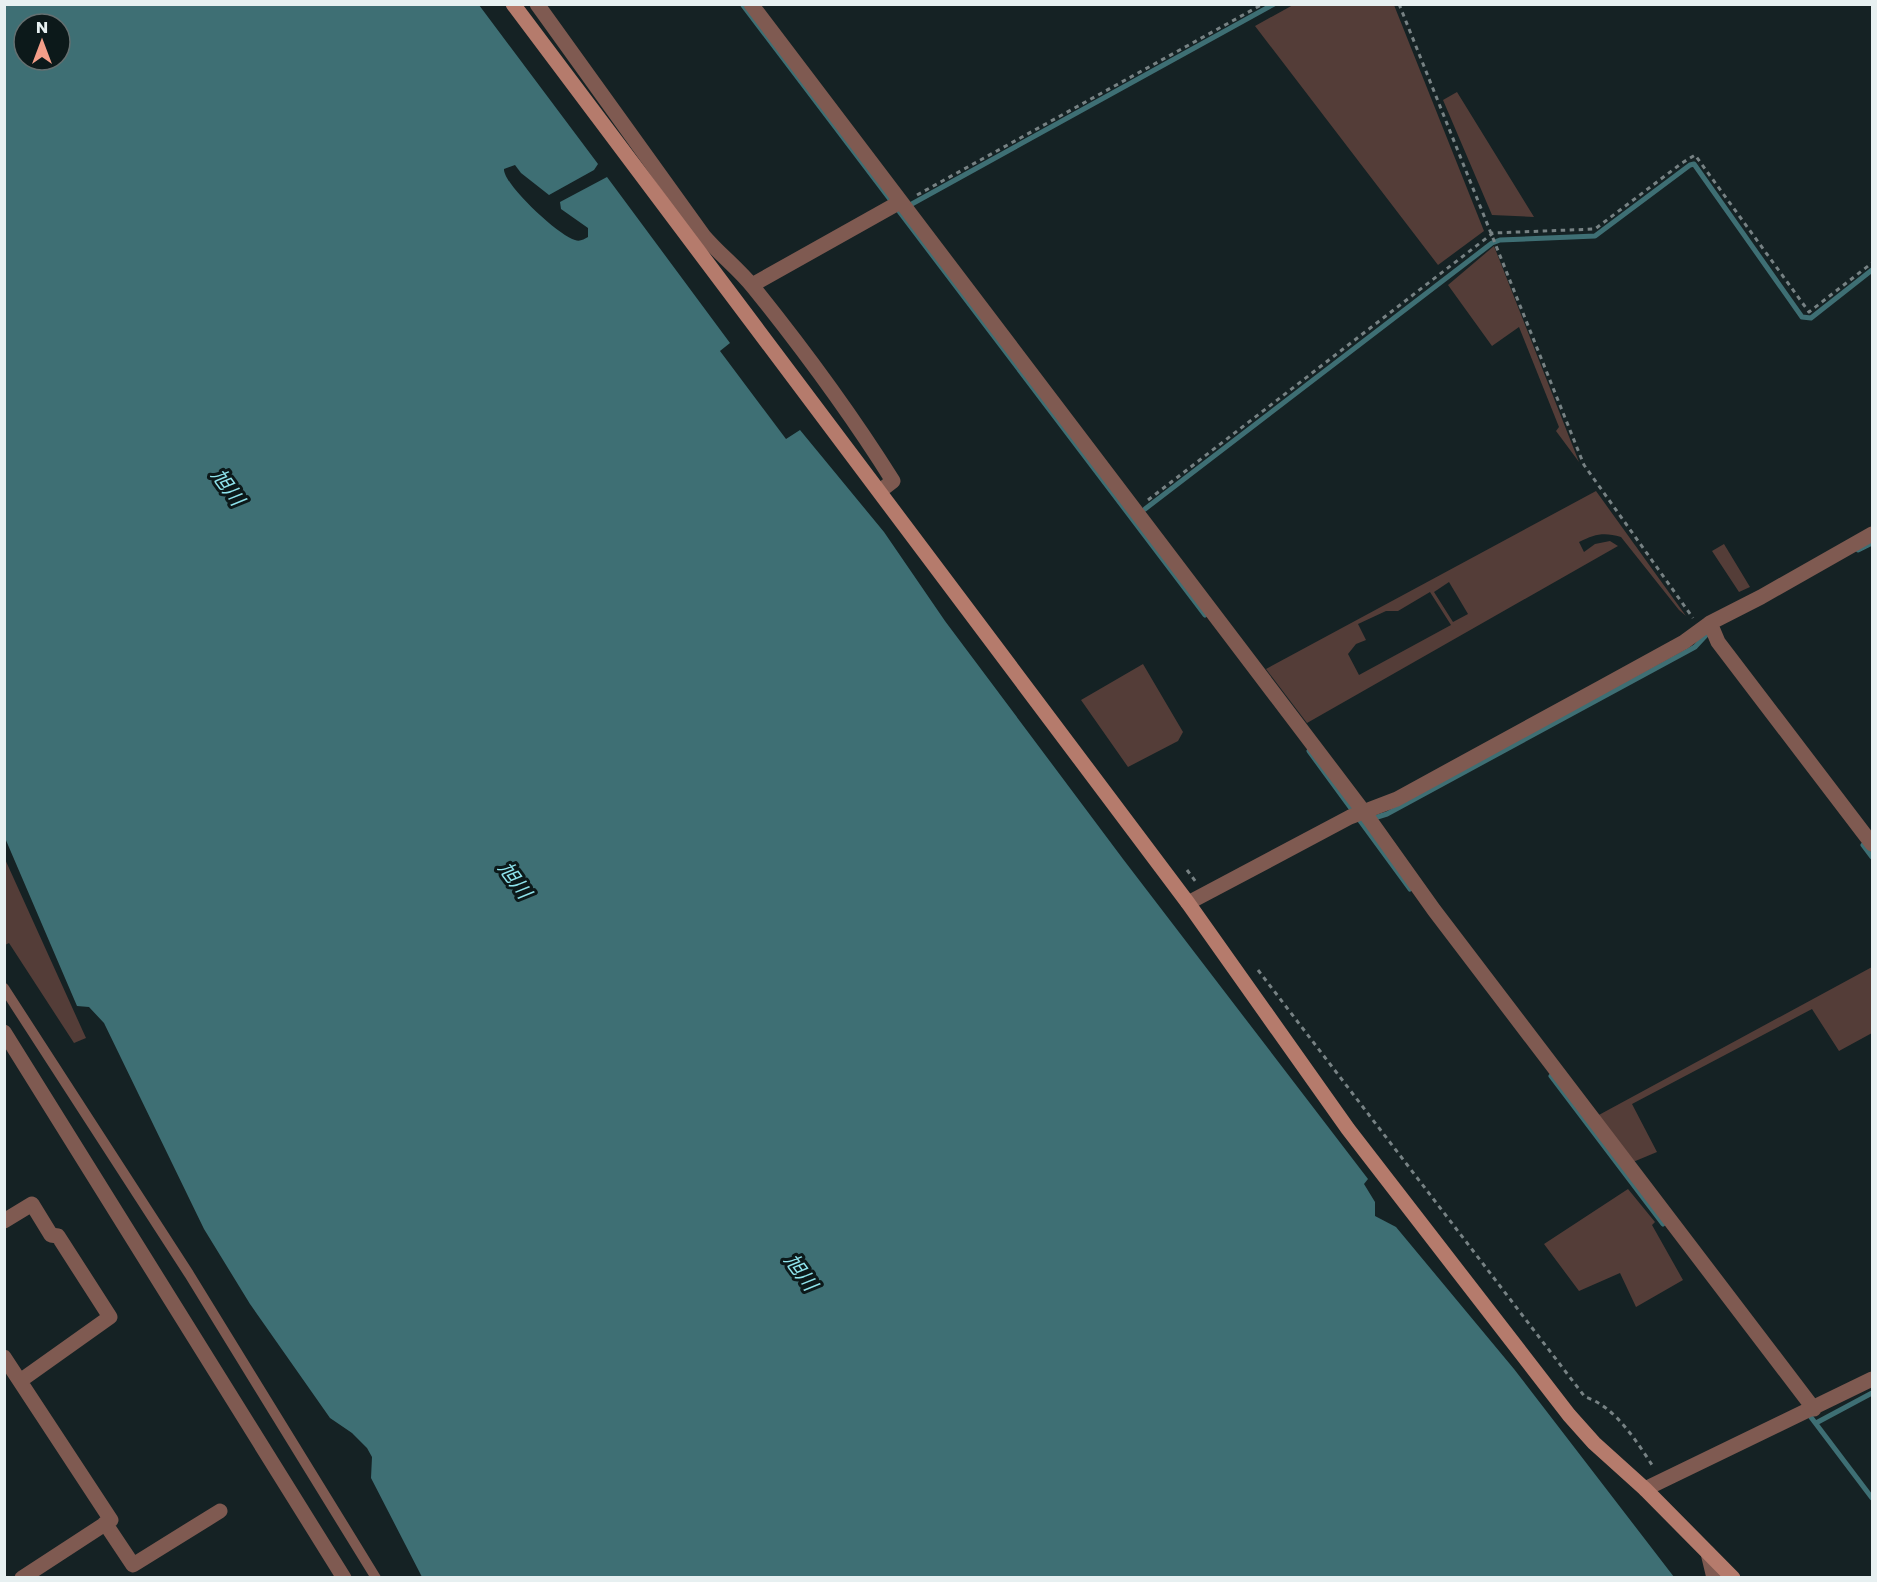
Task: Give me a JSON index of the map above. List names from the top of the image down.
{
  "water": ["旭川"],
  "north": "top"
}
